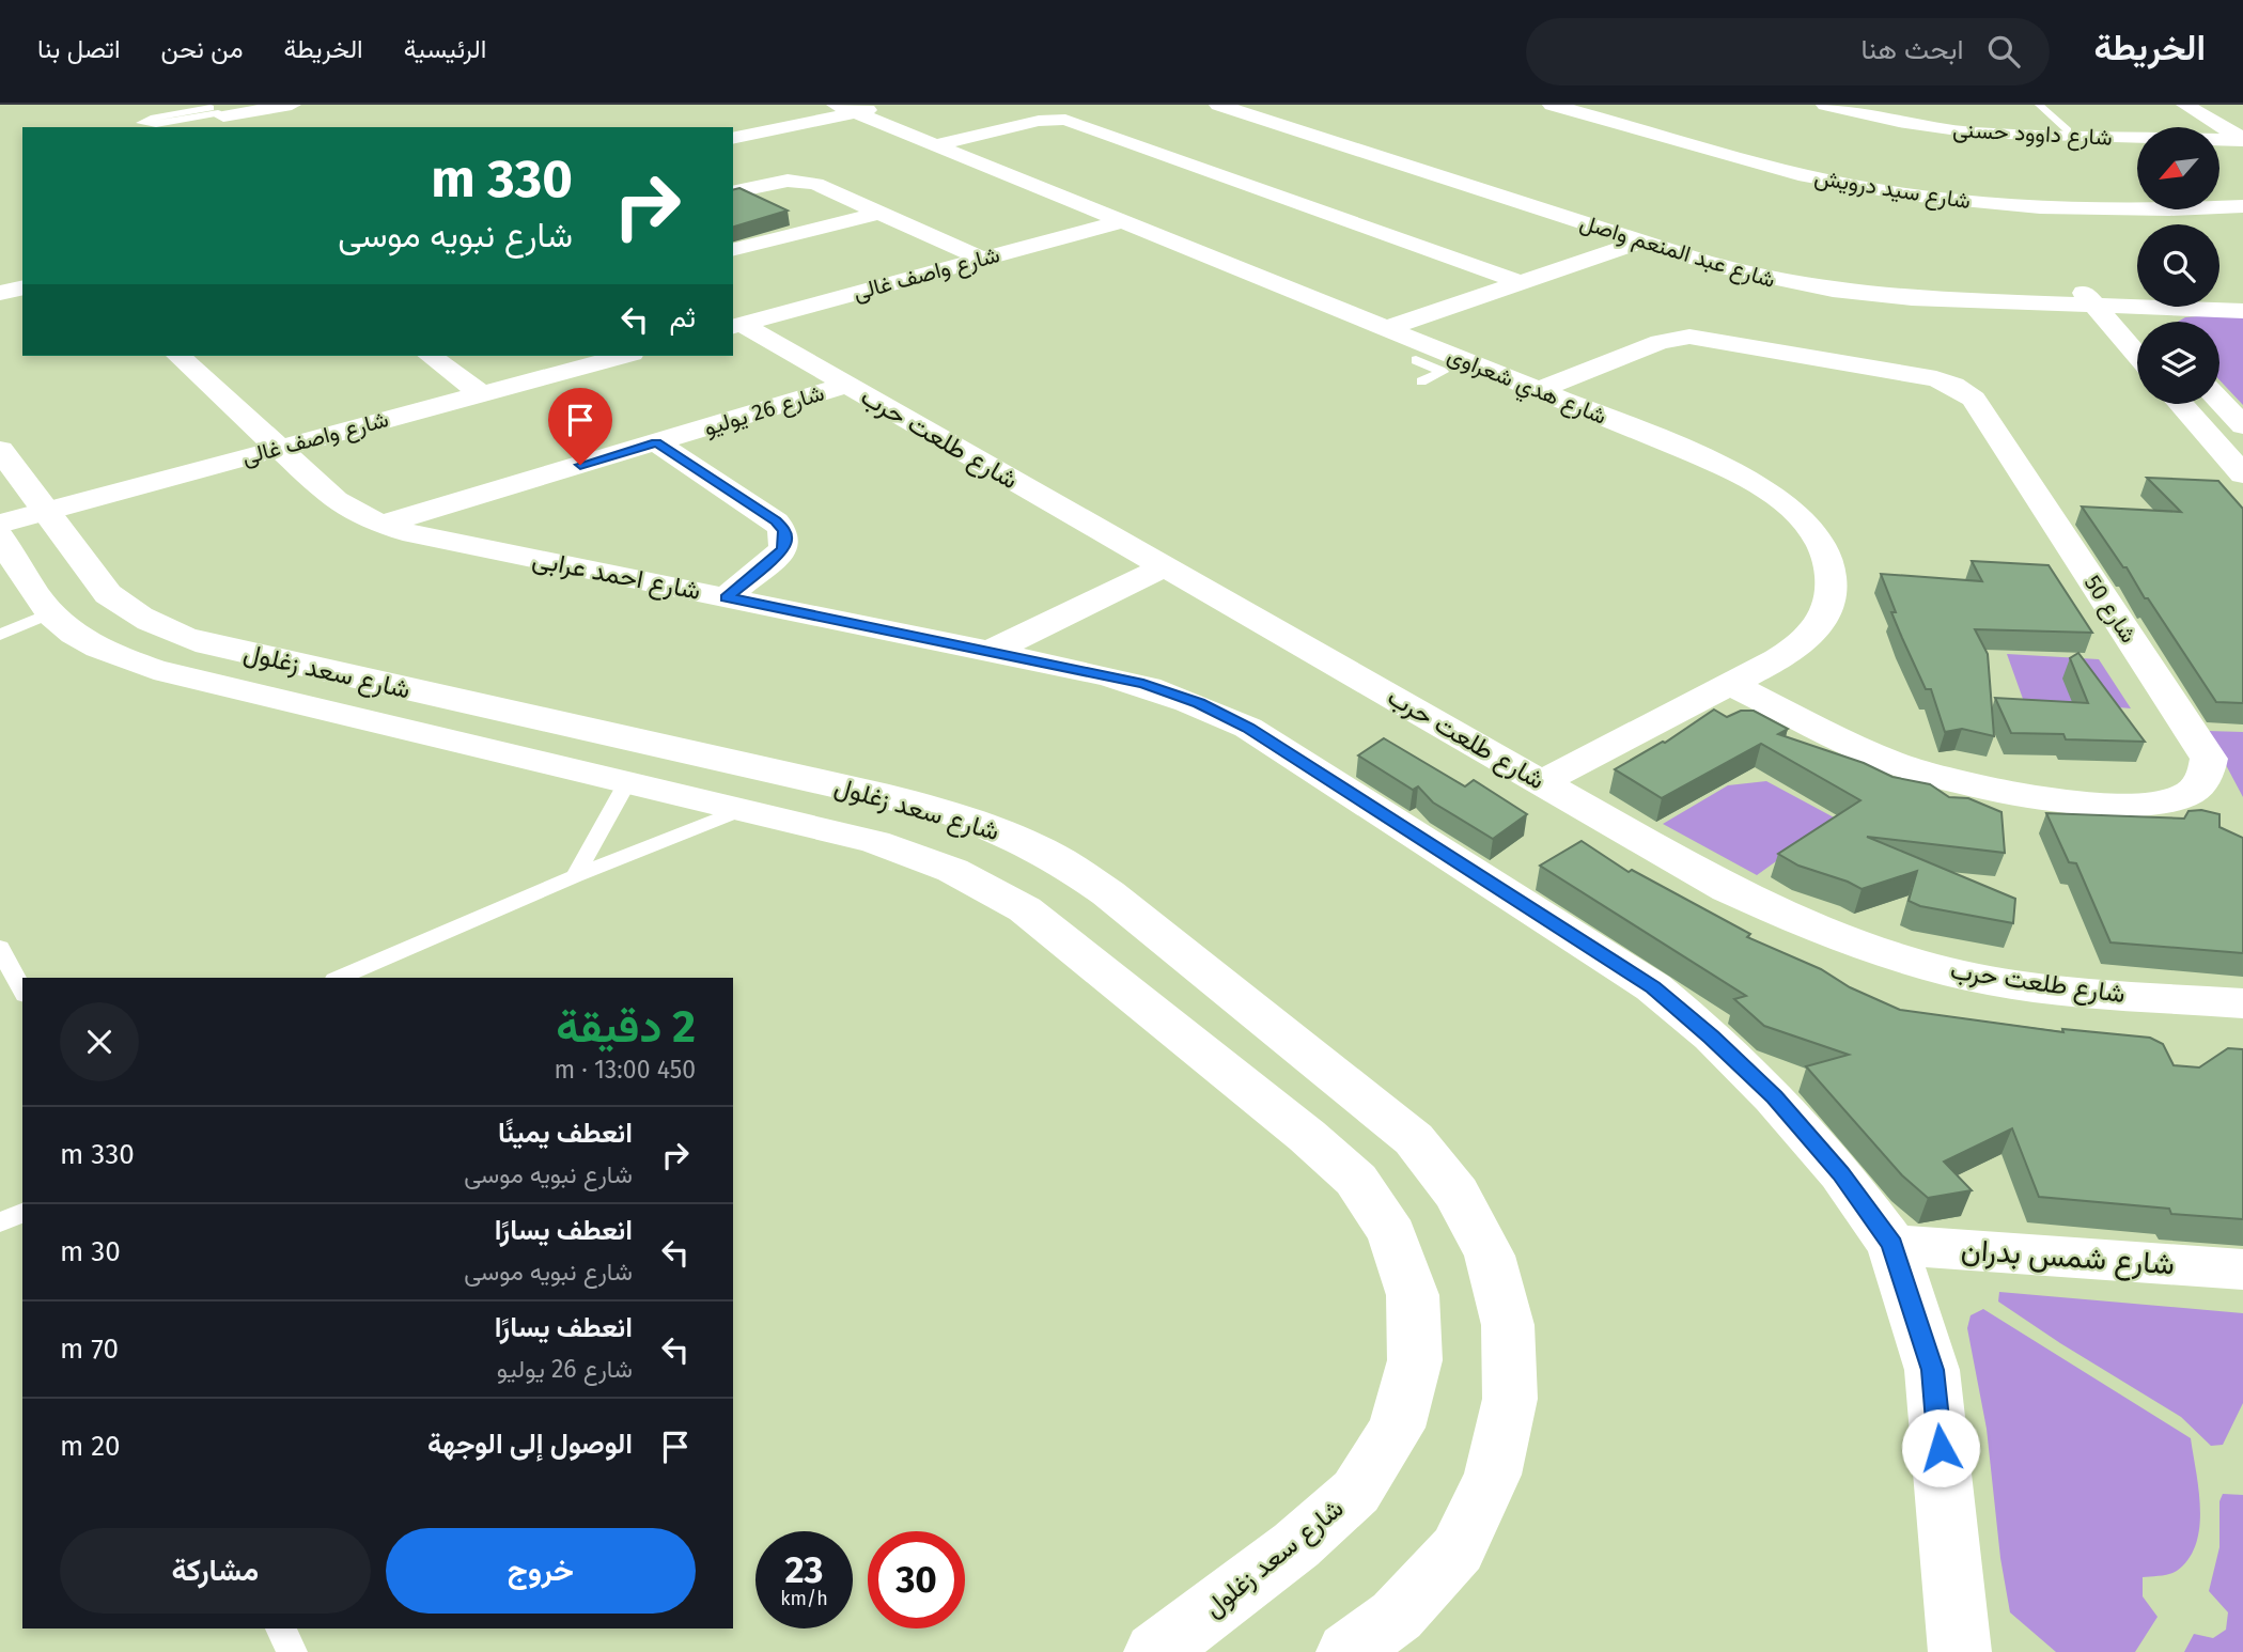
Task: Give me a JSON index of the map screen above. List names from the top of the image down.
{
  "streets": {
    "street": [
      "شارع داوود حسنى",
      "شارع سيد درويش",
      "شارع عبد المنعم واصل",
      "شارع واصف غالى",
      "شارع هدي شعراوى",
      "شارع 26 يوليو",
      "شارع طلعت حرب",
      "شارع احمد عرابى",
      "شارع 50",
      "شارع سعد زغلول",
      "شارع شمس بدران"
    ]
  },
  "crossings": [
    ["شارع واصف غالى", "شارع هدي شعراوى"],
    ["شارع واصف غالى", "شارع طلعت حرب"],
    ["شارع واصف غالى", "شارع احمد عرابى"],
    ["شارع واصف غالى", "شارع سعد زغلول"],
    ["شارع هدي شعراوى", "شارع طلعت حرب"],
    ["شارع هدي شعراوى", "شارع 50"],
    ["شارع 26 يوليو", "شارع طلعت حرب"],
    ["شارع 26 يوليو", "شارع احمد عرابى"],
    ["شارع احمد عرابى", "شارع شمس بدران"]
  ],
  "north": "bottom left",
  "page": {
    "header": "الخريطة",
    "search": "ابحث هنا",
    "nav": [
      "الرئيسية",
      "الخريطة",
      "من نحن",
      "اتصل بنا"
    ],
    "turn": ["330 m", "شارع نبويه موسى"],
    "then": "ثم",
    "heading": ["2 دقيقة", "450 m · 13:00"],
    "list": [
      {
        "name": "انعطف يمينًا",
        "note": "شارع نبويه موسى",
        "value": "330 m"
      },
      {
        "name": "انعطف يسارًا",
        "note": "شارع نبويه موسى",
        "value": "30 m"
      },
      {
        "name": "انعطف يسارًا",
        "note": "شارع 26 يوليو",
        "value": "70 m"
      },
      {
        "name": "الوصول إلى الوجهة",
        "value": "20 m"
      }
    ],
    "buttons": ["خروج", "مشاركة"],
    "speed": "23 km/h",
    "limit": "30"
  }
}
